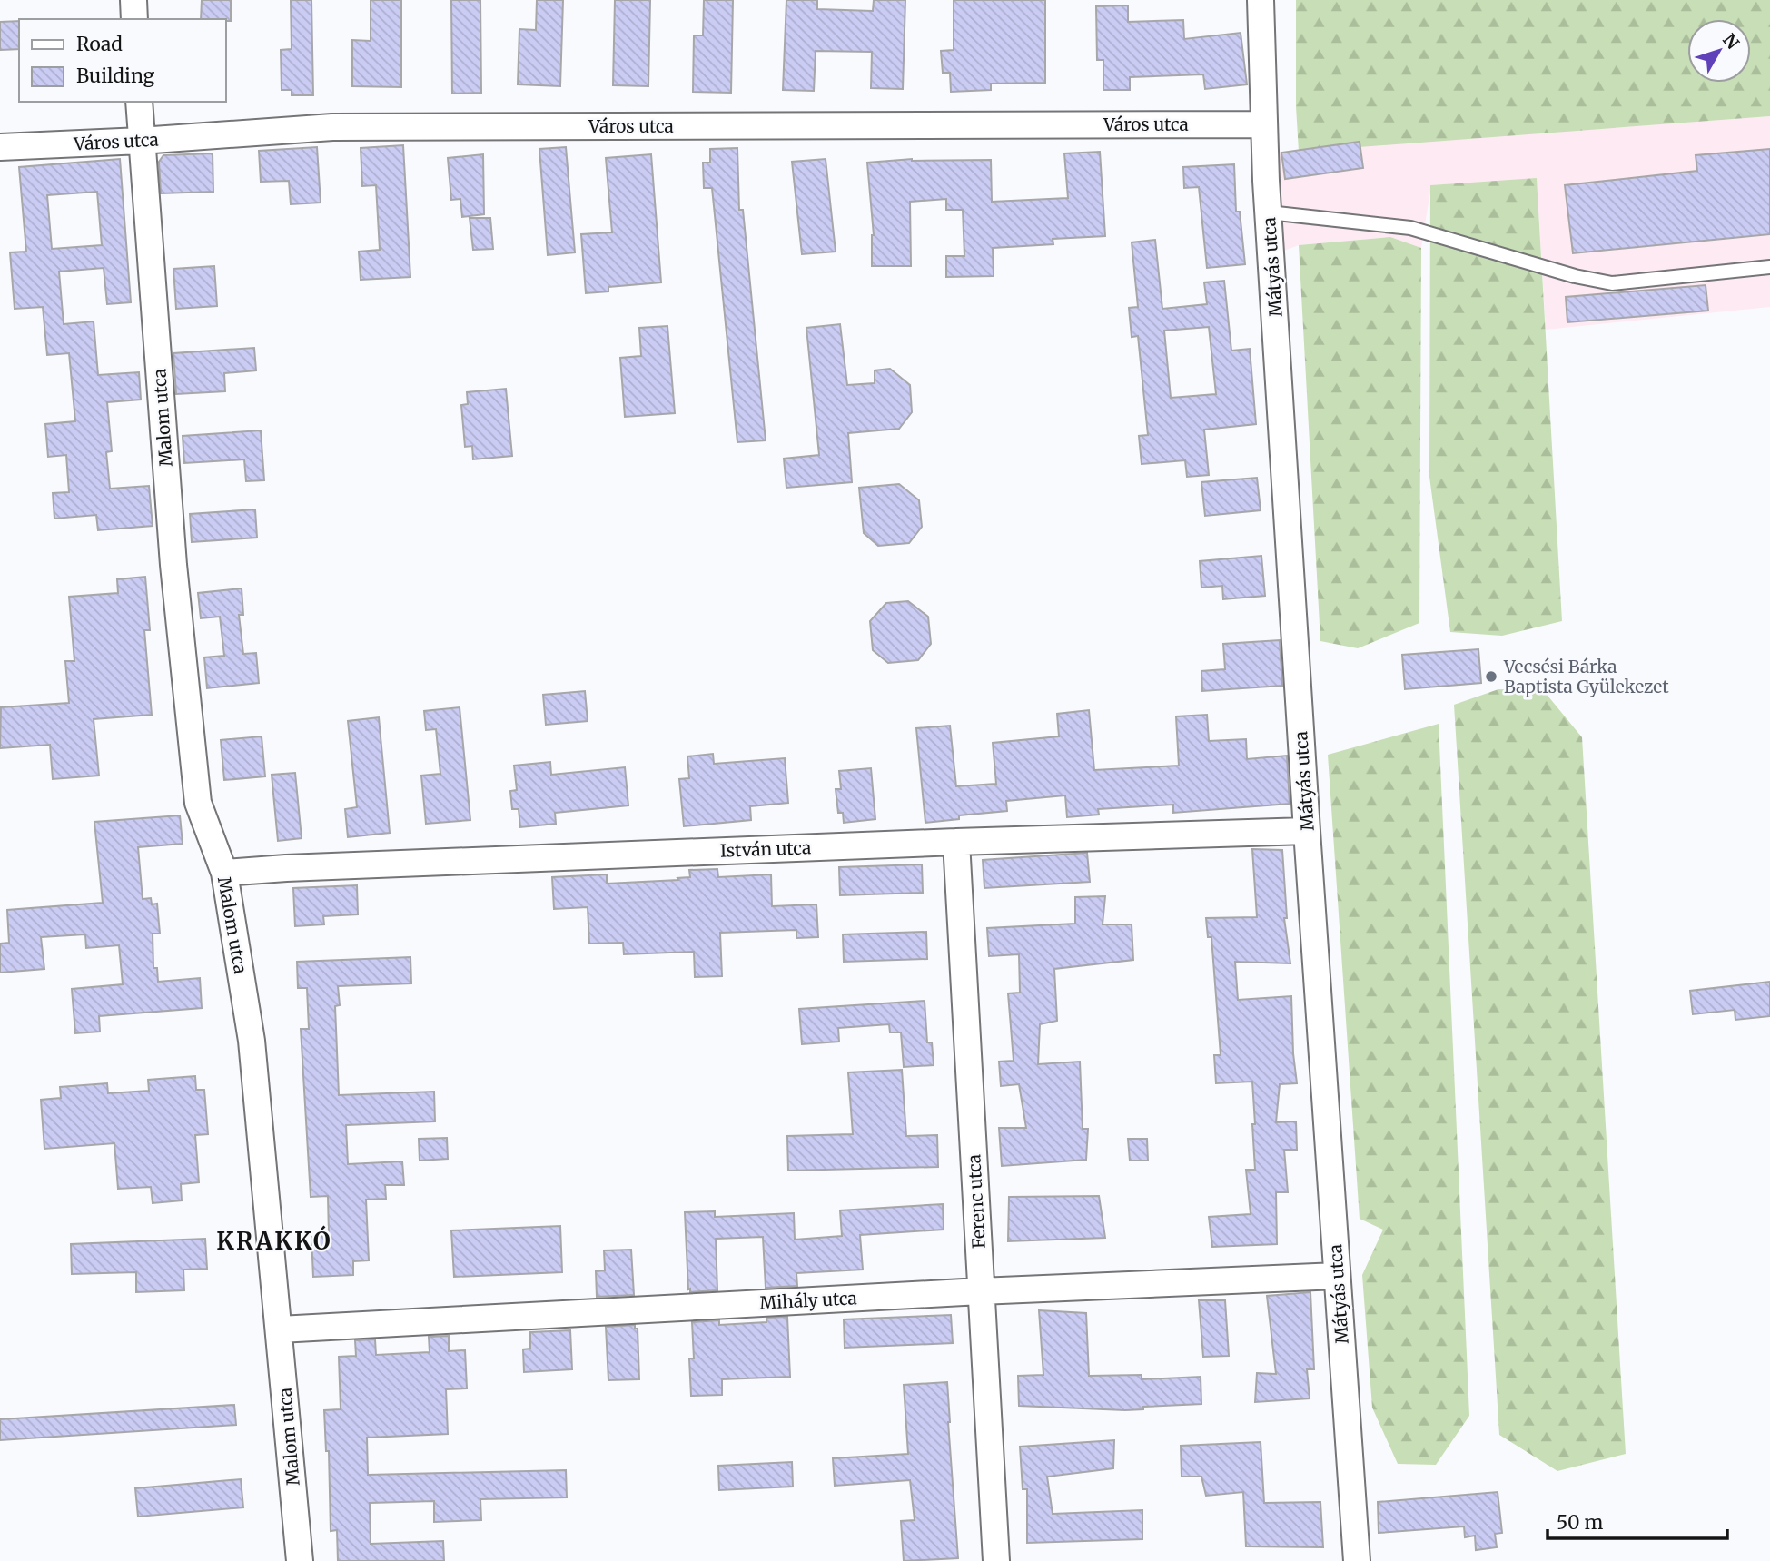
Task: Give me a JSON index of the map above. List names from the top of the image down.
{
  "streets": {
    "street": [
      "Város utca",
      "Mátyás utca",
      "Malom utca",
      "István utca",
      "Ferenc utca",
      "Mihály utca"
    ]
  },
  "crossings": [
    ["Város utca", "Mátyás utca"],
    ["Város utca", "Malom utca"],
    ["Mátyás utca", "István utca"],
    ["Mátyás utca", "Mihály utca"],
    ["Malom utca", "István utca"],
    ["Malom utca", "Mihály utca"],
    ["István utca", "Ferenc utca"],
    ["Ferenc utca", "Mihály utca"]
  ],
  "districts": ["KRAKKÓ"],
  "places": ["Vecsési Bárka Baptista Gyülekezet"],
  "legend": ["Road", "Building"],
  "scale_bar": "50 m",
  "north": "top right"
}
